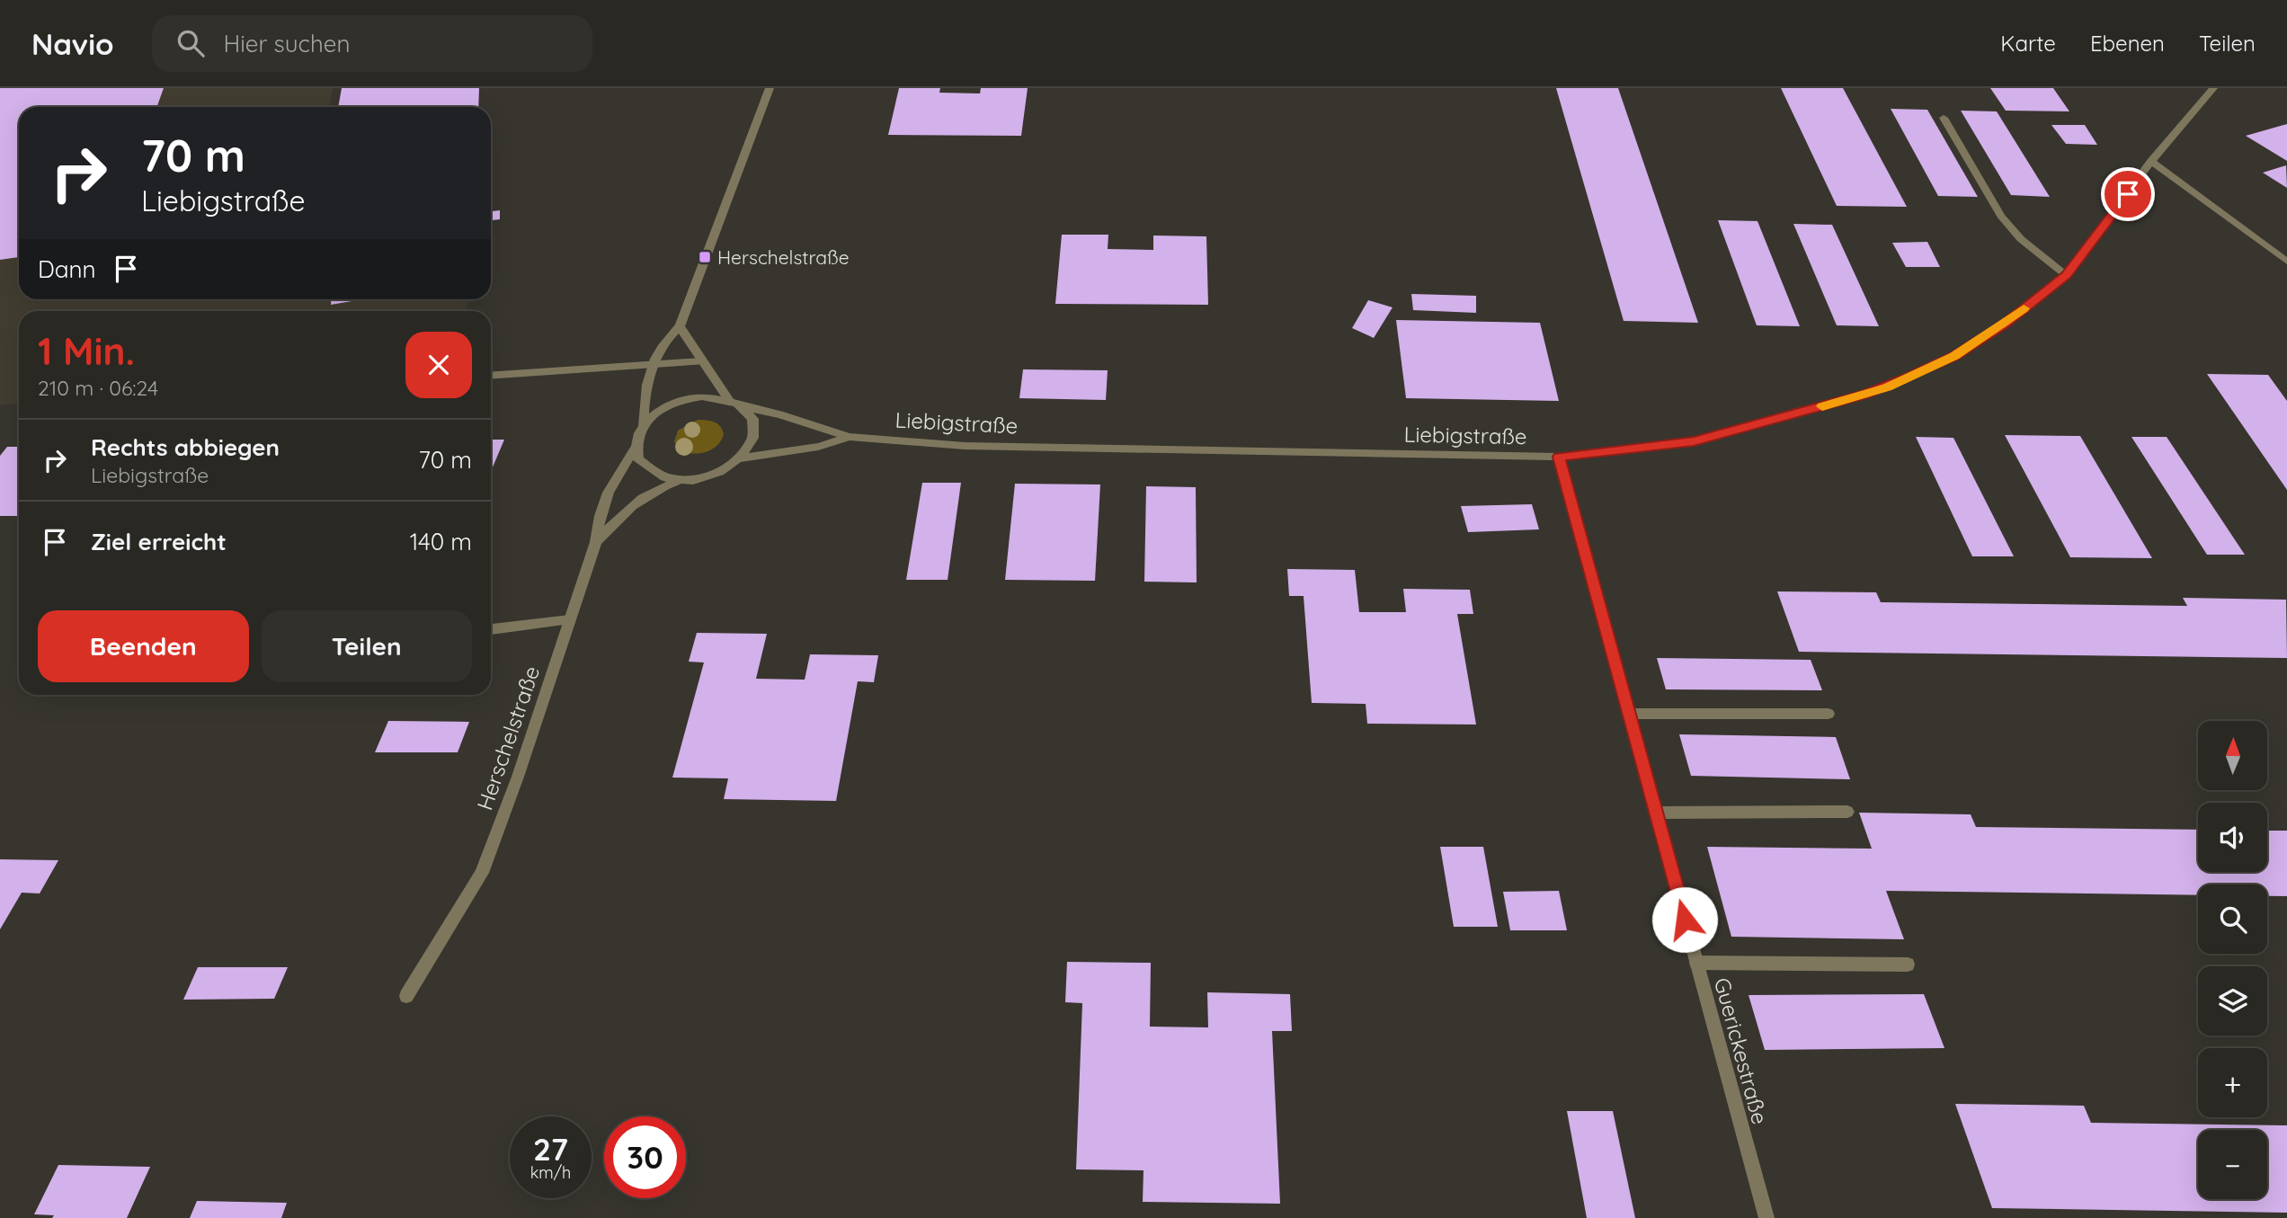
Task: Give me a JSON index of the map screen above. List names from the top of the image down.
{
  "streets": {
    "street": ["Liebigstraße", "Herschelstraße", "Guerickestraße"]
  },
  "crossings": [
    ["Liebigstraße", "Herschelstraße"],
    ["Liebigstraße", "Guerickestraße"]
  ],
  "places": {
    "transit": ["Herschelstraße"]
  },
  "north": "top",
  "page": {
    "header": "Navio",
    "search": "Hier suchen",
    "nav": ["Karte", "Ebenen", "Teilen"],
    "turn": ["70 m", "Liebigstraße"],
    "then": "Dann",
    "heading": ["1 Min.", "210 m · 06:24"],
    "list": [
      {
        "name": "Rechts abbiegen",
        "note": "Liebigstraße",
        "value": "70 m"
      },
      {
        "name": "Ziel erreicht",
        "value": "140 m"
      }
    ],
    "buttons": ["Beenden", "Teilen"],
    "map_buttons": ["+", "−"],
    "speed": "27 km/h",
    "limit": "30"
  }
}
